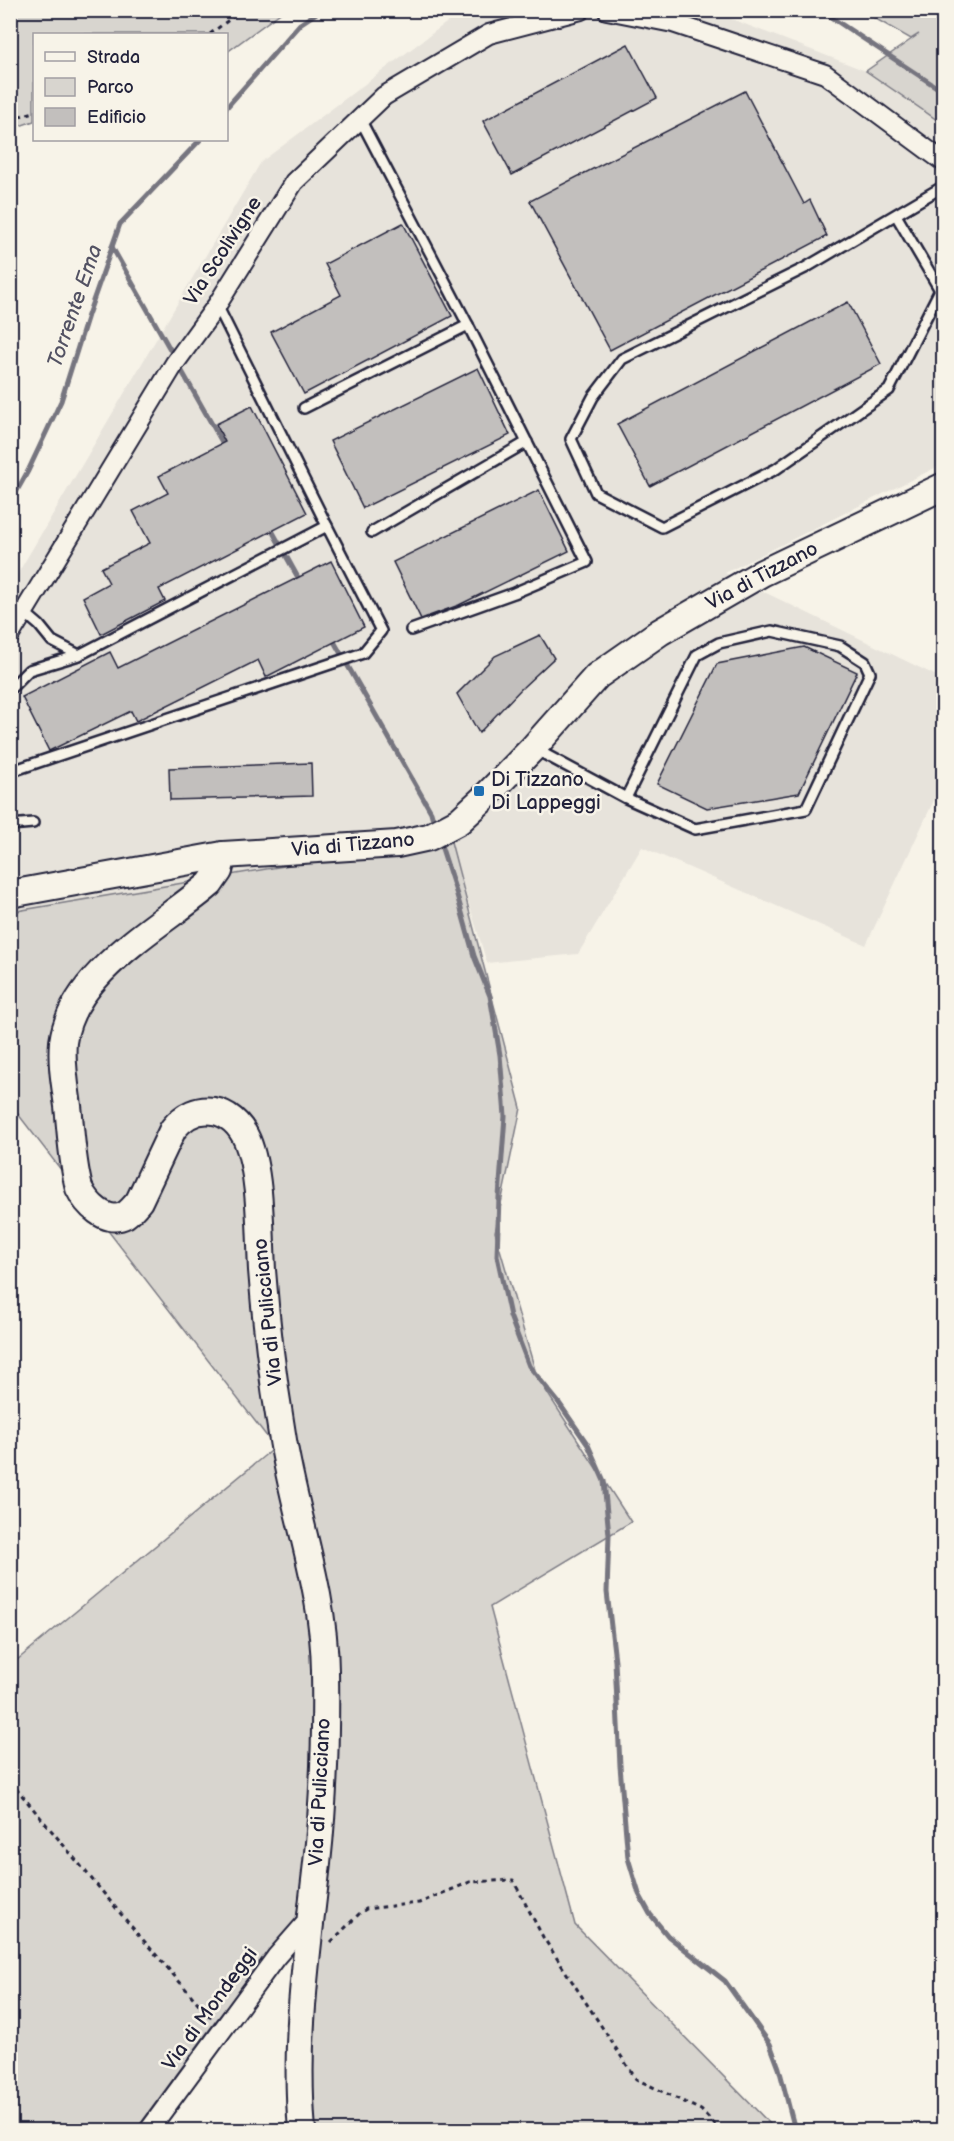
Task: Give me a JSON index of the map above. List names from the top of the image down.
{
  "streets": {
    "street": [
      "Via Scolivigne",
      "Via di Tizzano",
      "Via di Pulicciano",
      "Via di Mondeggi"
    ]
  },
  "crossings": [
    ["Via di Tizzano", "Via di Pulicciano"],
    ["Via di Pulicciano", "Via di Mondeggi"]
  ],
  "water": ["Torrente Ema"],
  "places": {
    "transit": ["Di Tizzano Di Lappeggi"]
  },
  "legend": ["Strada", "Parco", "Edificio"]
}
